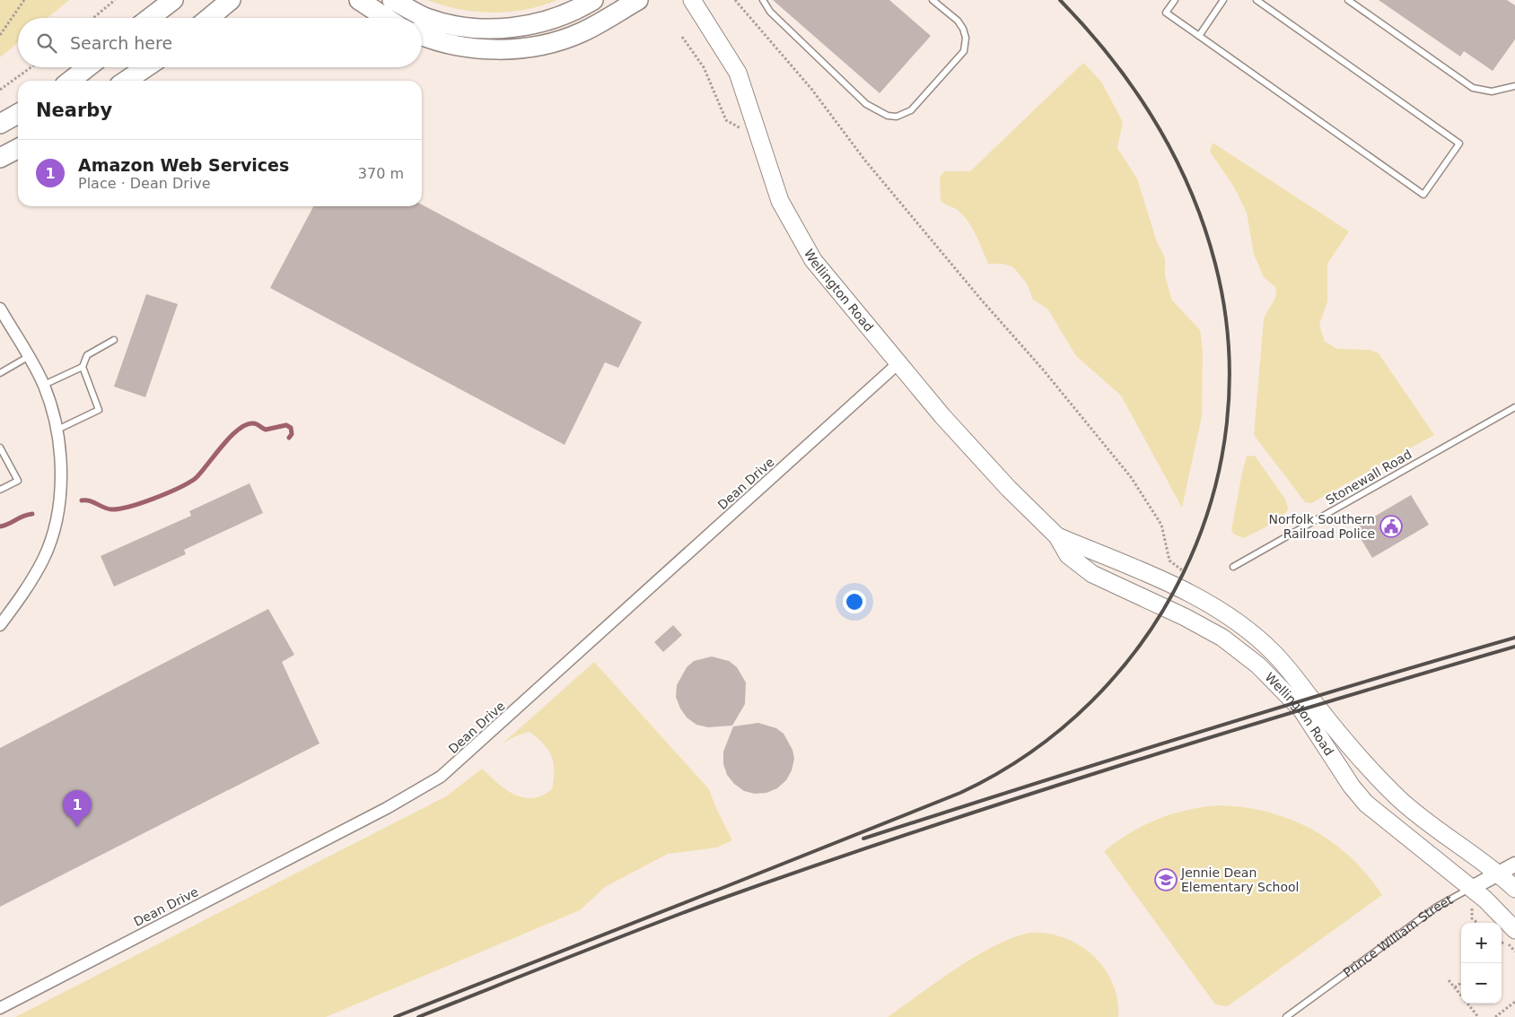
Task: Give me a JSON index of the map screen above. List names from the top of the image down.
{
  "streets": {
    "main road": ["Wellington Road"],
    "street": ["Dean Drive", "Prince William Street"],
    "lane": ["Stonewall Road"]
  },
  "crossings": [
    ["Wellington Road", "Dean Drive"],
    ["Wellington Road", "Prince William Street"]
  ],
  "places": {
    "public building": ["Norfolk Southern Railroad Police"],
    "school or university": ["Jennie Dean Elementary School"]
  },
  "page": {
    "search": "Search here",
    "heading": "Nearby",
    "list": [
      {
        "mark": "1",
        "name": "Amazon Web Services",
        "note": "Place · Dean Drive",
        "value": "370 m"
      }
    ],
    "pins": "1",
    "map_buttons": ["+", "−"]
  }
}
